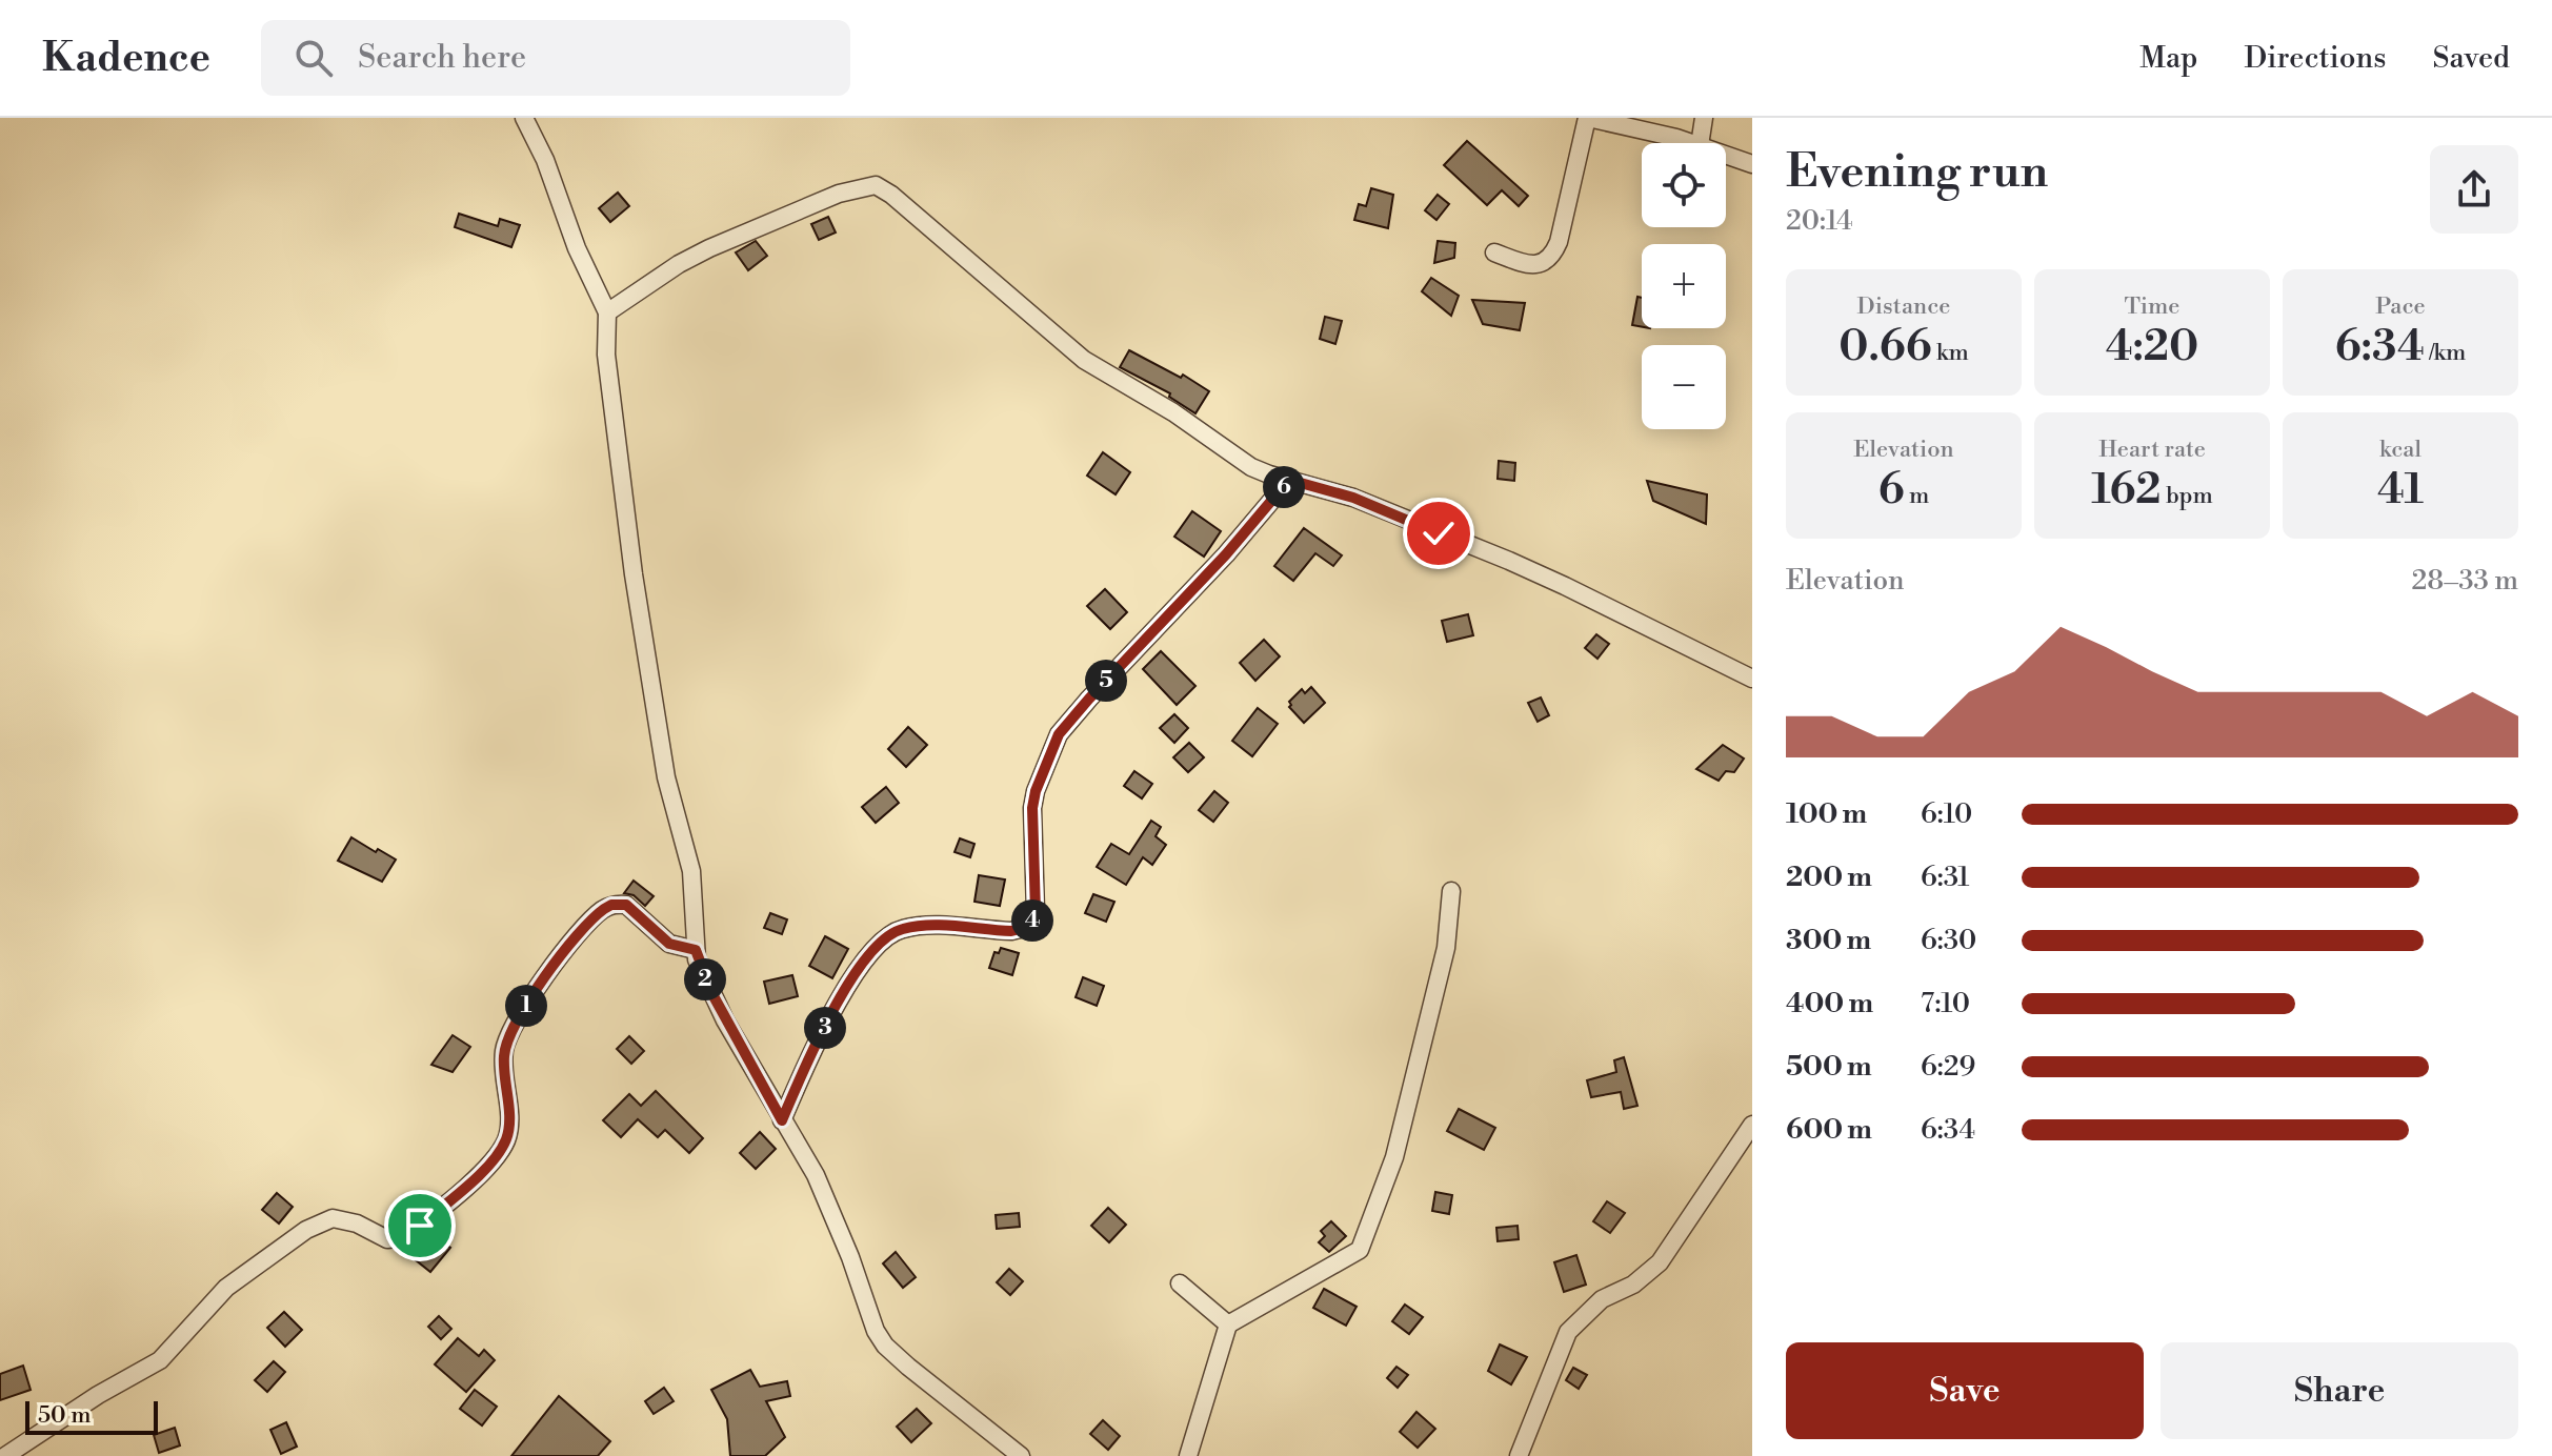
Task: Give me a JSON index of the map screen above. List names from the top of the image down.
{
  "scale_bar": "50 m",
  "page": {
    "header": "Kadence",
    "search": "Search here",
    "nav": ["Map", "Directions", "Saved"],
    "heading": ["Evening run", "20:14"],
    "map_buttons": ["+", "−"],
    "stats": [
      ["Distance", "0.66 km"],
      ["Time", "4:20"],
      ["Pace", "6:34 /km"],
      ["Elevation", "6 m"],
      ["Heart rate", "162 bpm"],
      ["kcal", "41"]
    ],
    "pins": [
      "6",
      "5",
      "4",
      "2",
      "1",
      "3"
    ],
    "chart": ["Elevation", "28–33 m"],
    "list": [
      {
        "name": "100 m",
        "note": "6:10"
      },
      {
        "name": "200 m",
        "note": "6:31"
      },
      {
        "name": "300 m",
        "note": "6:30"
      },
      {
        "name": "400 m",
        "note": "7:10"
      },
      {
        "name": "500 m",
        "note": "6:29"
      },
      {
        "name": "600 m",
        "note": "6:34"
      }
    ],
    "buttons": ["Save", "Share"],
    "scale": "50 m"
  }
}
